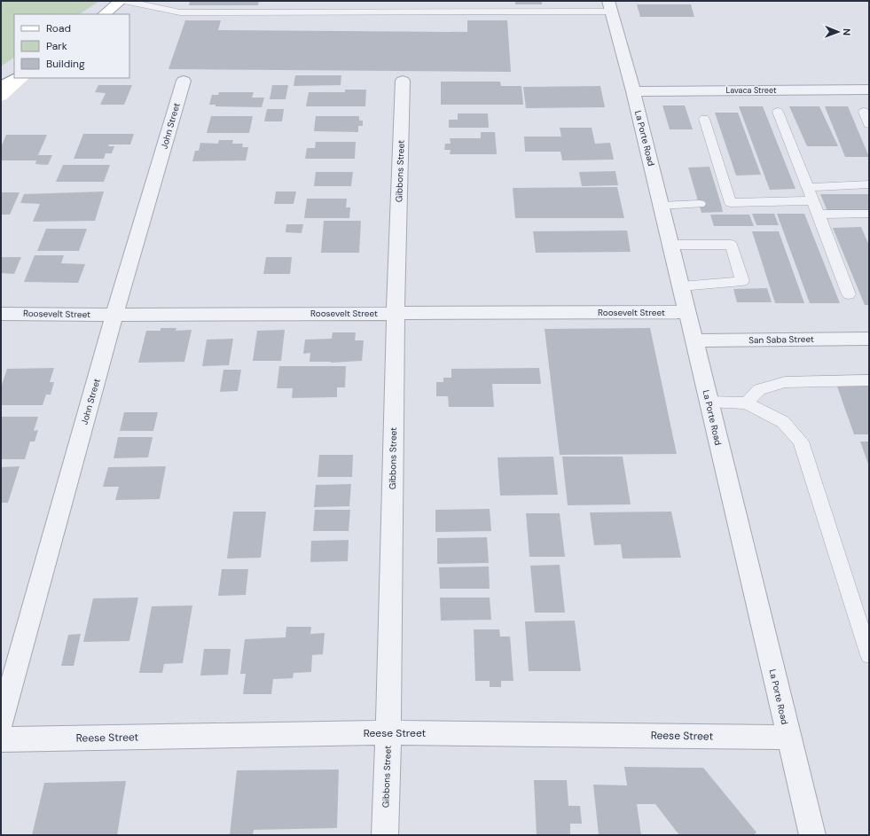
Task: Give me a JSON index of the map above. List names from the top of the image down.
{
  "streets": {
    "street": [
      "Lavaca Street",
      "John Street",
      "La Porte Road",
      "Gibbons Street",
      "Roosevelt Street",
      "San Saba Street",
      "Reese Street"
    ]
  },
  "crossings": [
    ["Lavaca Street", "La Porte Road"],
    ["John Street", "Roosevelt Street"],
    ["La Porte Road", "Roosevelt Street"],
    ["La Porte Road", "San Saba Street"],
    ["La Porte Road", "Reese Street"],
    ["Gibbons Street", "Roosevelt Street"],
    ["Gibbons Street", "Reese Street"]
  ],
  "legend": ["Road", "Park", "Building"],
  "north": "right"
}
